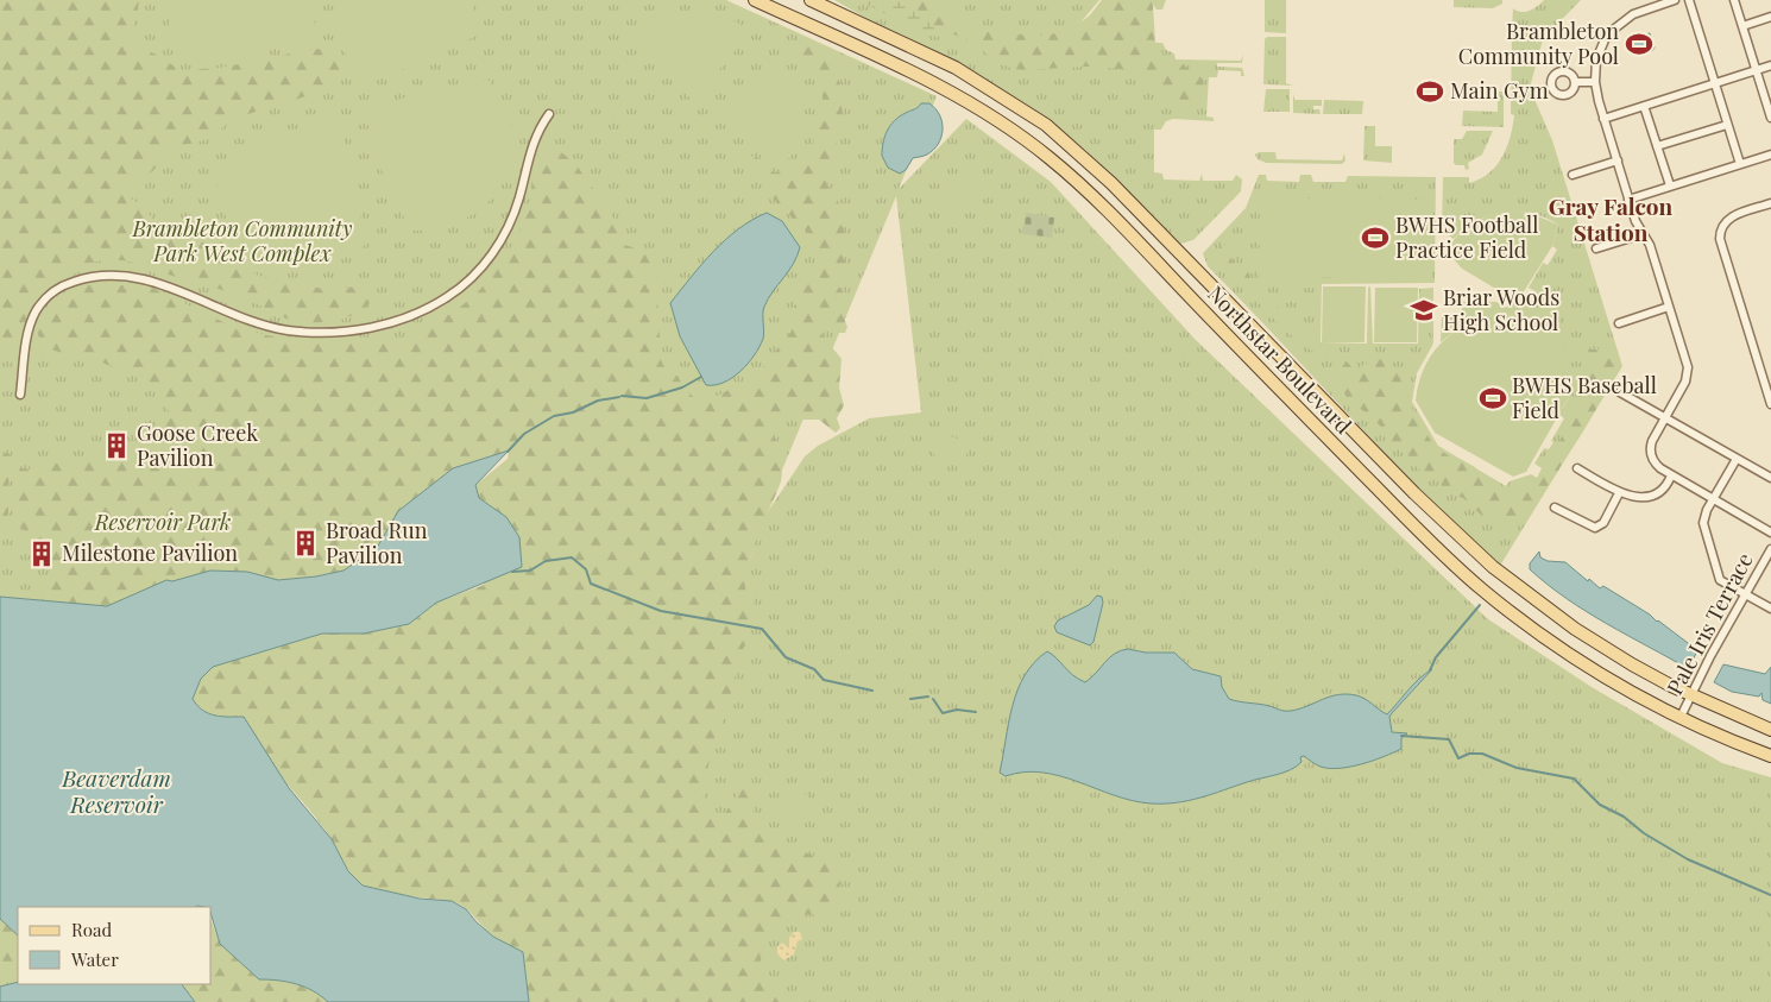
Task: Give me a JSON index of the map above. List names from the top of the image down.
{
  "streets": {
    "main road": ["Northstar Boulevard"],
    "street": ["Pale Iris Terrace"]
  },
  "crossings": [
    ["Northstar Boulevard", "Pale Iris Terrace"]
  ],
  "districts": ["Gray Falcon Station"],
  "water": ["Beaverdam Reservoir"],
  "parks": ["Brambleton Community Park West Complex", "Reservoir Park"],
  "places": {
    "sports": [
      "Brambleton Community Pool",
      "Main Gym",
      "BWHS Football Practice Field",
      "BWHS Baseball Field"
    ],
    "school or university": ["Briar Woods High School"],
    "building": ["Goose Creek Pavilion", "Broad Run Pavilion", "Milestone Pavilion"]
  },
  "legend": ["Road", "Water"]
}
